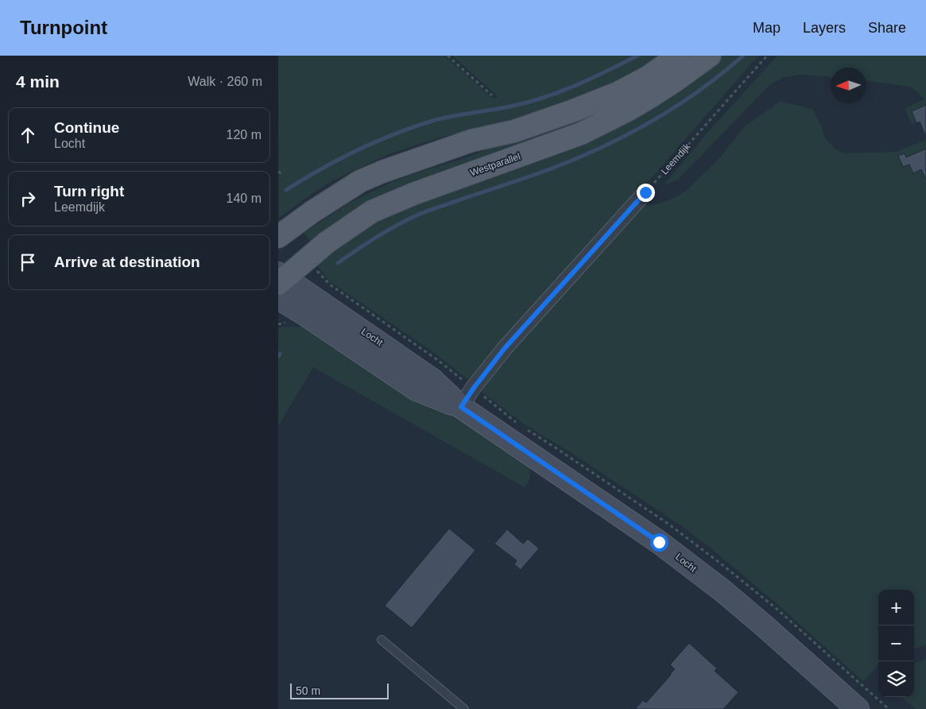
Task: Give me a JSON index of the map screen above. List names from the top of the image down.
{
  "streets": {
    "main road": ["Westparallel"],
    "street": ["Locht"],
    "path": ["Leemdijk"]
  },
  "crossings": [
    ["Westparallel", "Locht"]
  ],
  "scale_bar": "50 m",
  "north": "left",
  "page": {
    "header": "Turnpoint",
    "nav": ["Map", "Layers", "Share"],
    "heading": ["4 min", "Walk · 260 m"],
    "list": [
      ["Continue", "Locht", "120 m"],
      ["Turn right", "Leemdijk", "140 m"],
      "Arrive at destination"
    ],
    "map_buttons": ["+", "−"],
    "scale": "50 m"
  }
}
